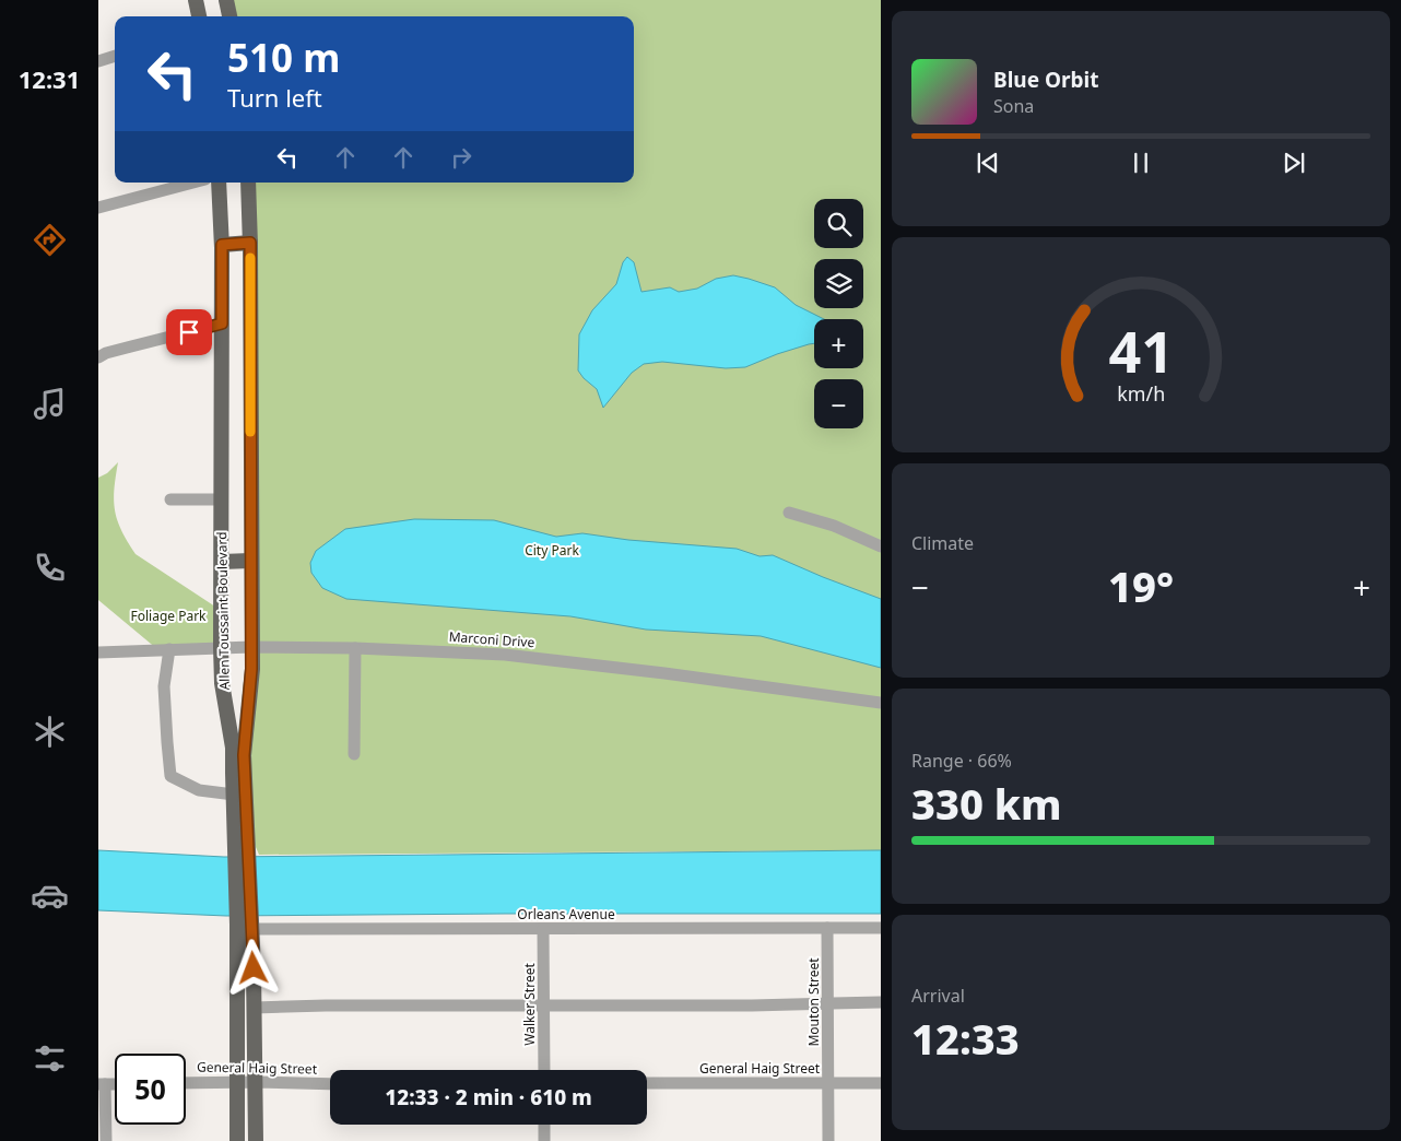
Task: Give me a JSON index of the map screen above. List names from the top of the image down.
{
  "streets": {
    "main road": ["Allen Toussaint Boulevard"],
    "street": [
      "Marconi Drive",
      "Orleans Avenue",
      "Mouton Street",
      "Walker Street",
      "General Haig Street"
    ]
  },
  "crossings": [
    ["Allen Toussaint Boulevard", "Marconi Drive"],
    ["Allen Toussaint Boulevard", "Orleans Avenue"],
    ["Allen Toussaint Boulevard", "General Haig Street"],
    ["Orleans Avenue", "Mouton Street"],
    ["Orleans Avenue", "Walker Street"],
    ["Mouton Street", "General Haig Street"]
  ],
  "parks": ["City Park", "Foliage Park"],
  "page": {
    "tabs": "12:31",
    "turn": ["510 m", "Turn left"],
    "song": ["Blue Orbit", "Sona"],
    "map_buttons": ["+", "−"],
    "tile": [
      "Climate",
      ["Range · 66%", "330 km"],
      ["Arrival", "12:33"]
    ],
    "heat": ["−", "19°", "+"],
    "limit": "50",
    "trip": "12:33 · 2 min · 610 m",
    "gauge": ["41", "km/h"]
  }
}
